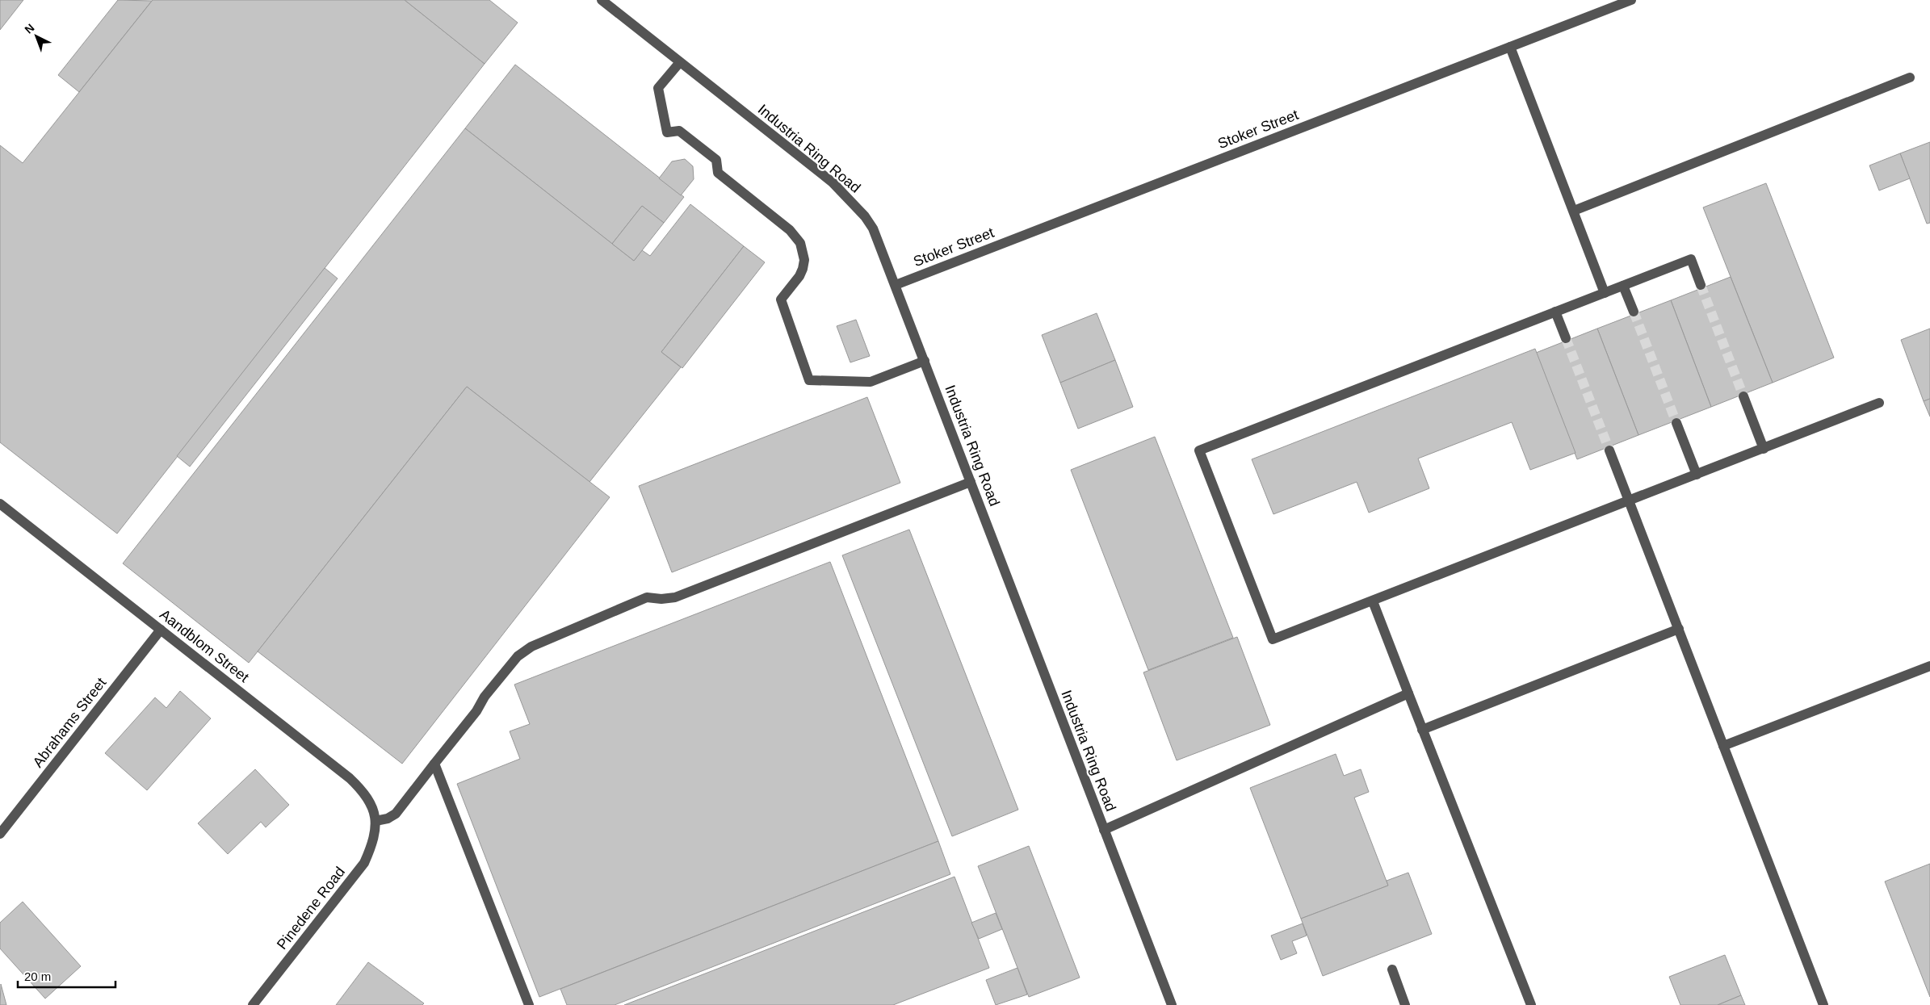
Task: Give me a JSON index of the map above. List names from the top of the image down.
{
  "streets": {
    "street": [
      "Stoker Street",
      "Industria Ring Road",
      "Aandblom Street",
      "Abrahams Street",
      "Pinedene Road"
    ]
  },
  "crossings": [
    ["Stoker Street", "Industria Ring Road"],
    ["Aandblom Street", "Abrahams Street"],
    ["Aandblom Street", "Pinedene Road"]
  ],
  "scale_bar": "20 m",
  "north": "top left"
}
